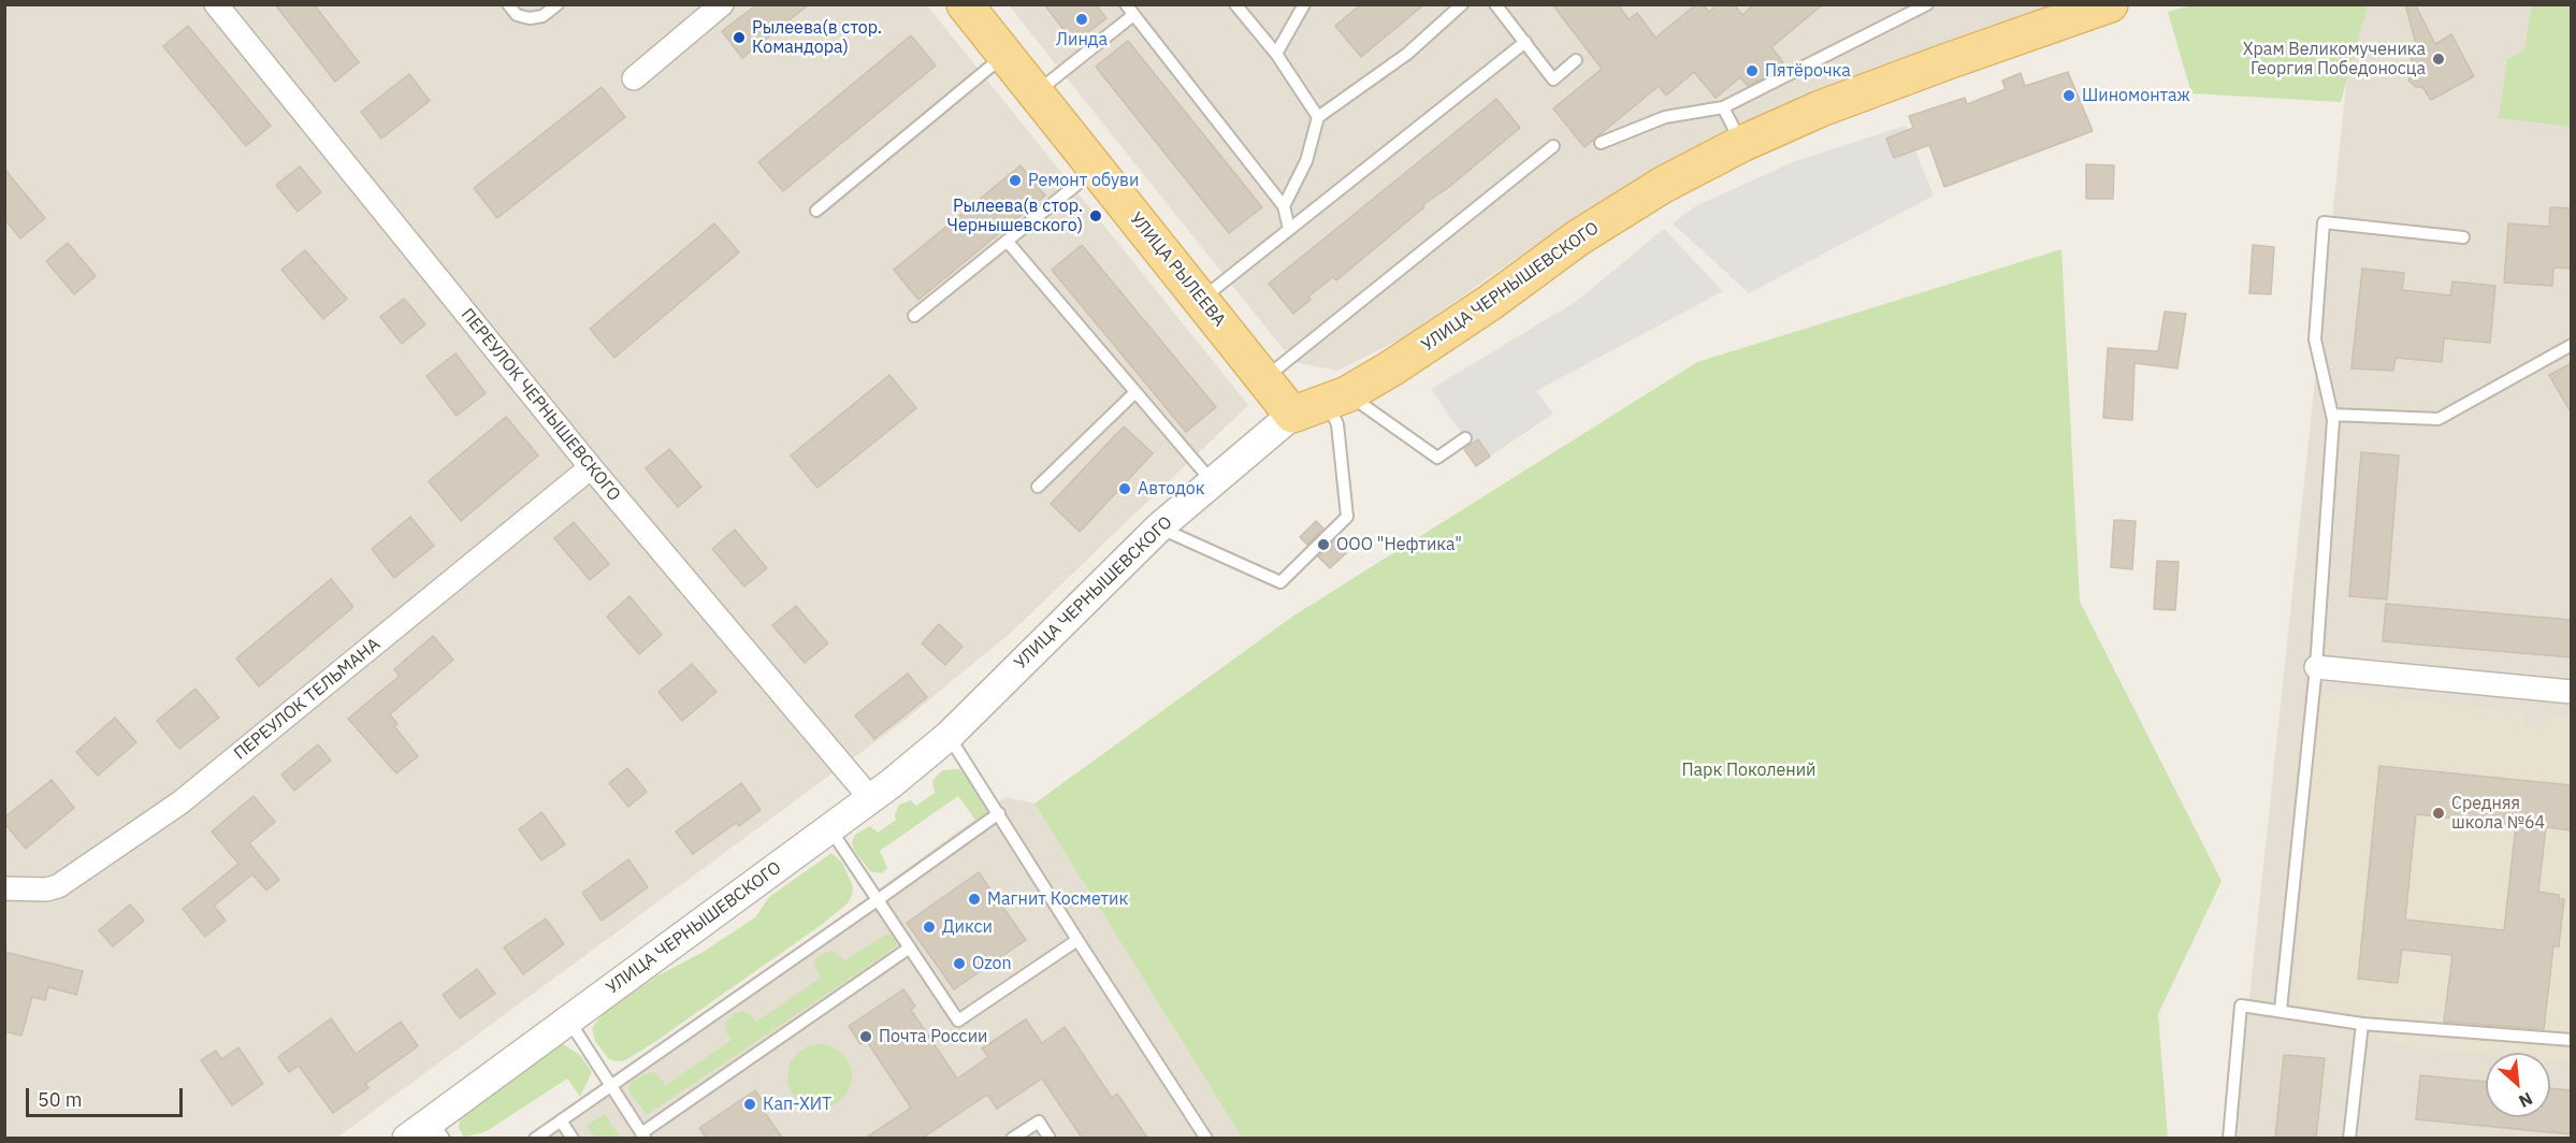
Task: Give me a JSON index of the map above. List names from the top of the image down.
{
  "streets": {
    "main road": ["УЛИЦА РЫЛЕЕВА", "УЛИЦА ЧЕРНЫШЕВСКОГО"],
    "street": ["ПЕРЕУЛОК ЧЕРНЫШЕВСКОГО", "ПЕРЕУЛОК ТЕЛЬМАНА"]
  },
  "crossings": [
    ["УЛИЦА РЫЛЕЕВА", "УЛИЦА ЧЕРНЫШЕВСКОГО"],
    ["УЛИЦА ЧЕРНЫШЕВСКОГО", "ПЕРЕУЛОК ЧЕРНЫШЕВСКОГО"],
    ["ПЕРЕУЛОК ЧЕРНЫШЕВСКОГО", "ПЕРЕУЛОК ТЕЛЬМАНА"]
  ],
  "parks": ["Парк Поколений"],
  "places": [
    "Линда",
    "Рылеева(в стор. Командора)",
    "Храм Великомученика Георгия Победоносца",
    "Пятёрочка",
    "Шиномонтаж",
    "Ремонт обуви",
    "Рылеева(в стор. Чернышевского)",
    "Автодок",
    "ООО \"Нефтика\"",
    "Средняя школа №64",
    "Магнит Косметик",
    "Дикси",
    "Ozon",
    "Почта России",
    "Кап-ХИТ"
  ],
  "scale_bar": "50 m",
  "north": "bottom right"
}
